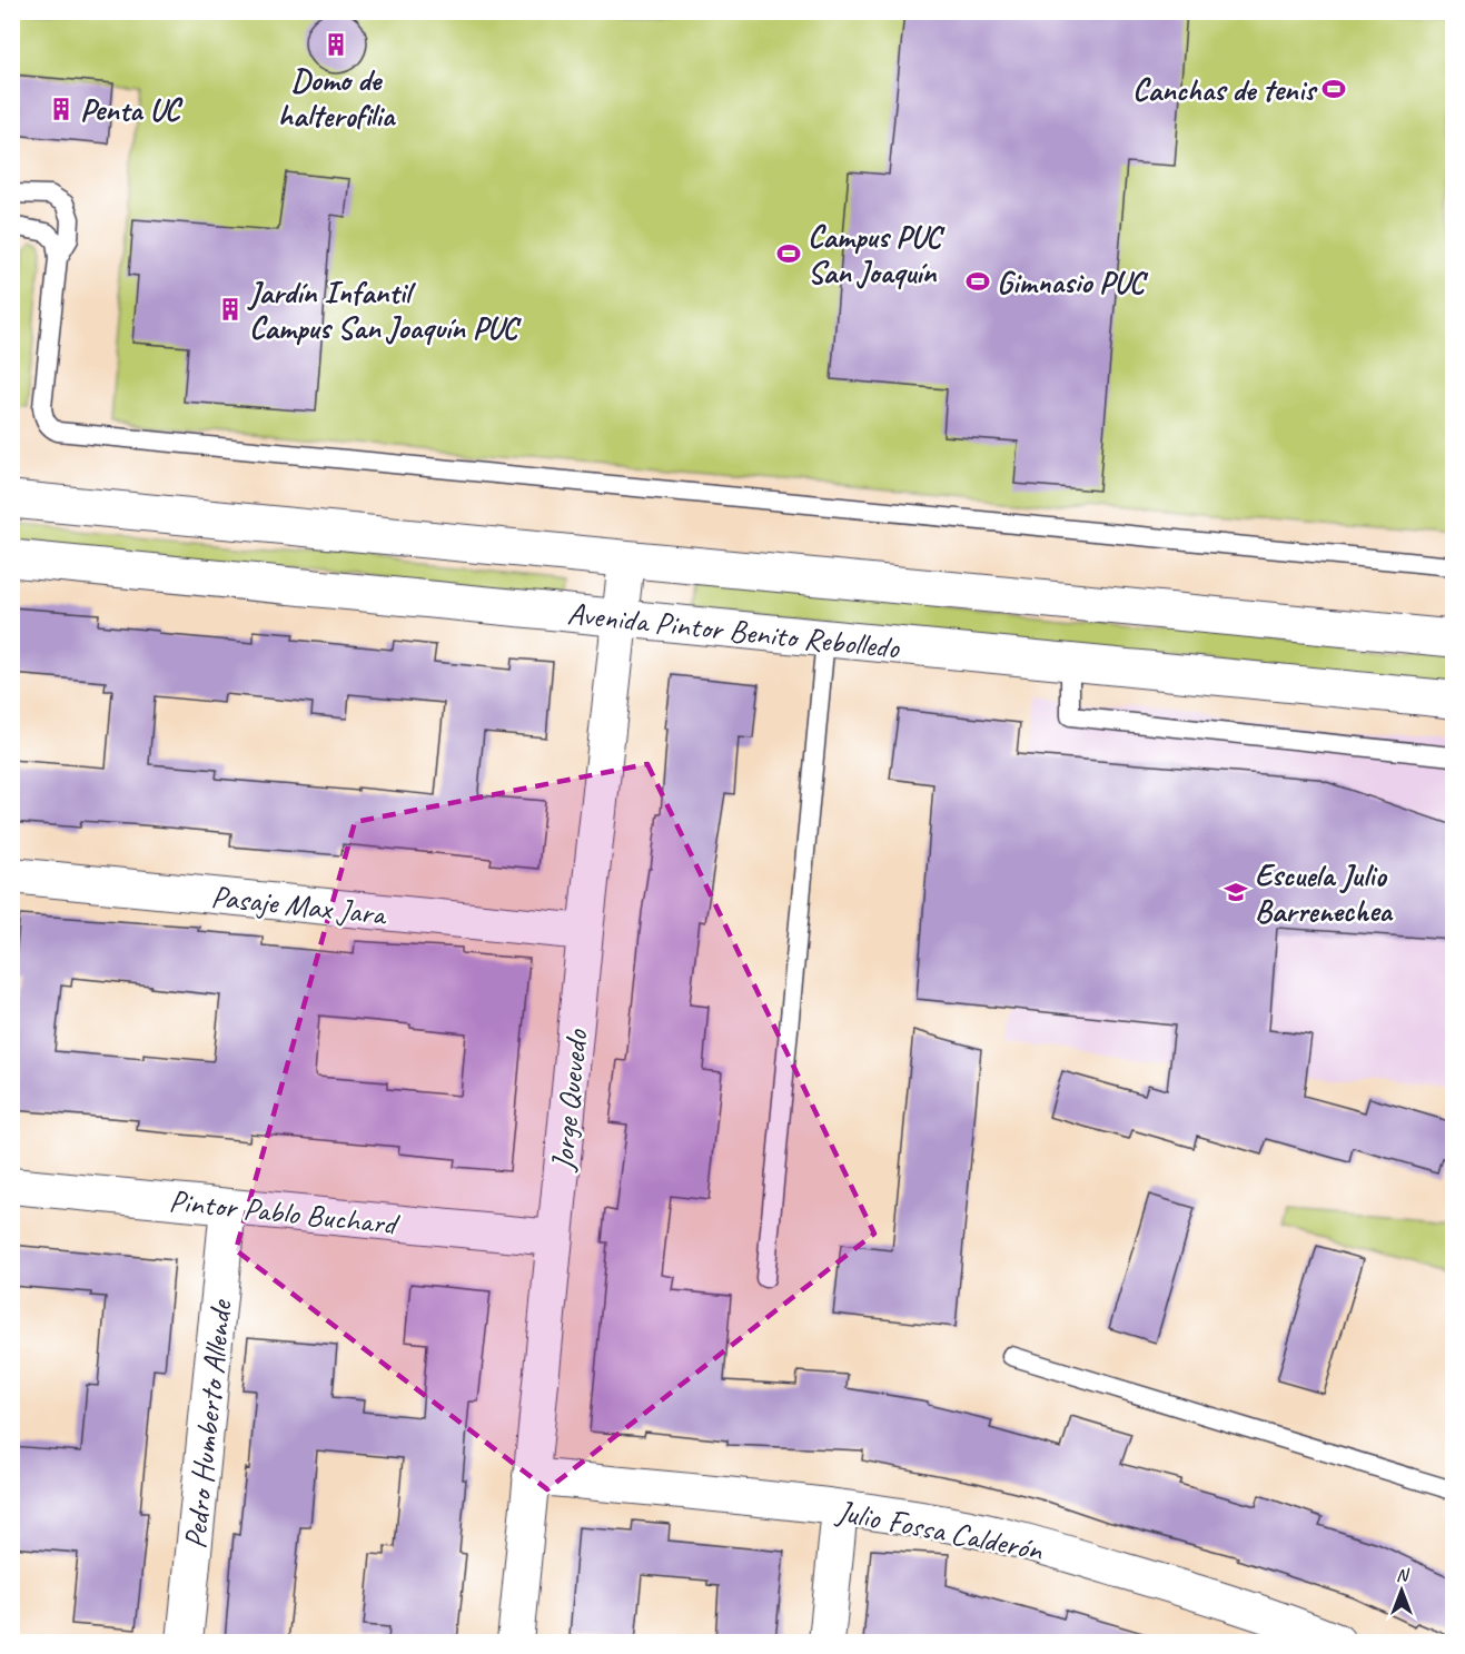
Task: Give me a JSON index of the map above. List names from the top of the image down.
{
  "streets": {
    "street": [
      "Avenida Pintor Benito Rebolledo",
      "Pasaje Max Jara",
      "Jorge Quevedo",
      "Pintor Pablo Buchard",
      "Pedro Humberto Allende",
      "Julio Fossa Calderón"
    ]
  },
  "crossings": [
    ["Avenida Pintor Benito Rebolledo", "Jorge Quevedo"],
    ["Pasaje Max Jara", "Jorge Quevedo"],
    ["Jorge Quevedo", "Pintor Pablo Buchard"],
    ["Jorge Quevedo", "Julio Fossa Calderón"],
    ["Pintor Pablo Buchard", "Pedro Humberto Allende"]
  ],
  "places": {
    "building": ["Domo de halterofilia", "Penta UC", "Jardín Infantil Campus San Joaquín PUC"],
    "sports": ["Canchas de tenis", "Campus PUC San Joaquín", "Gimnasio PUC"],
    "school or university": ["Escuela Julio Barrenechea"]
  },
  "north": "top"
}
